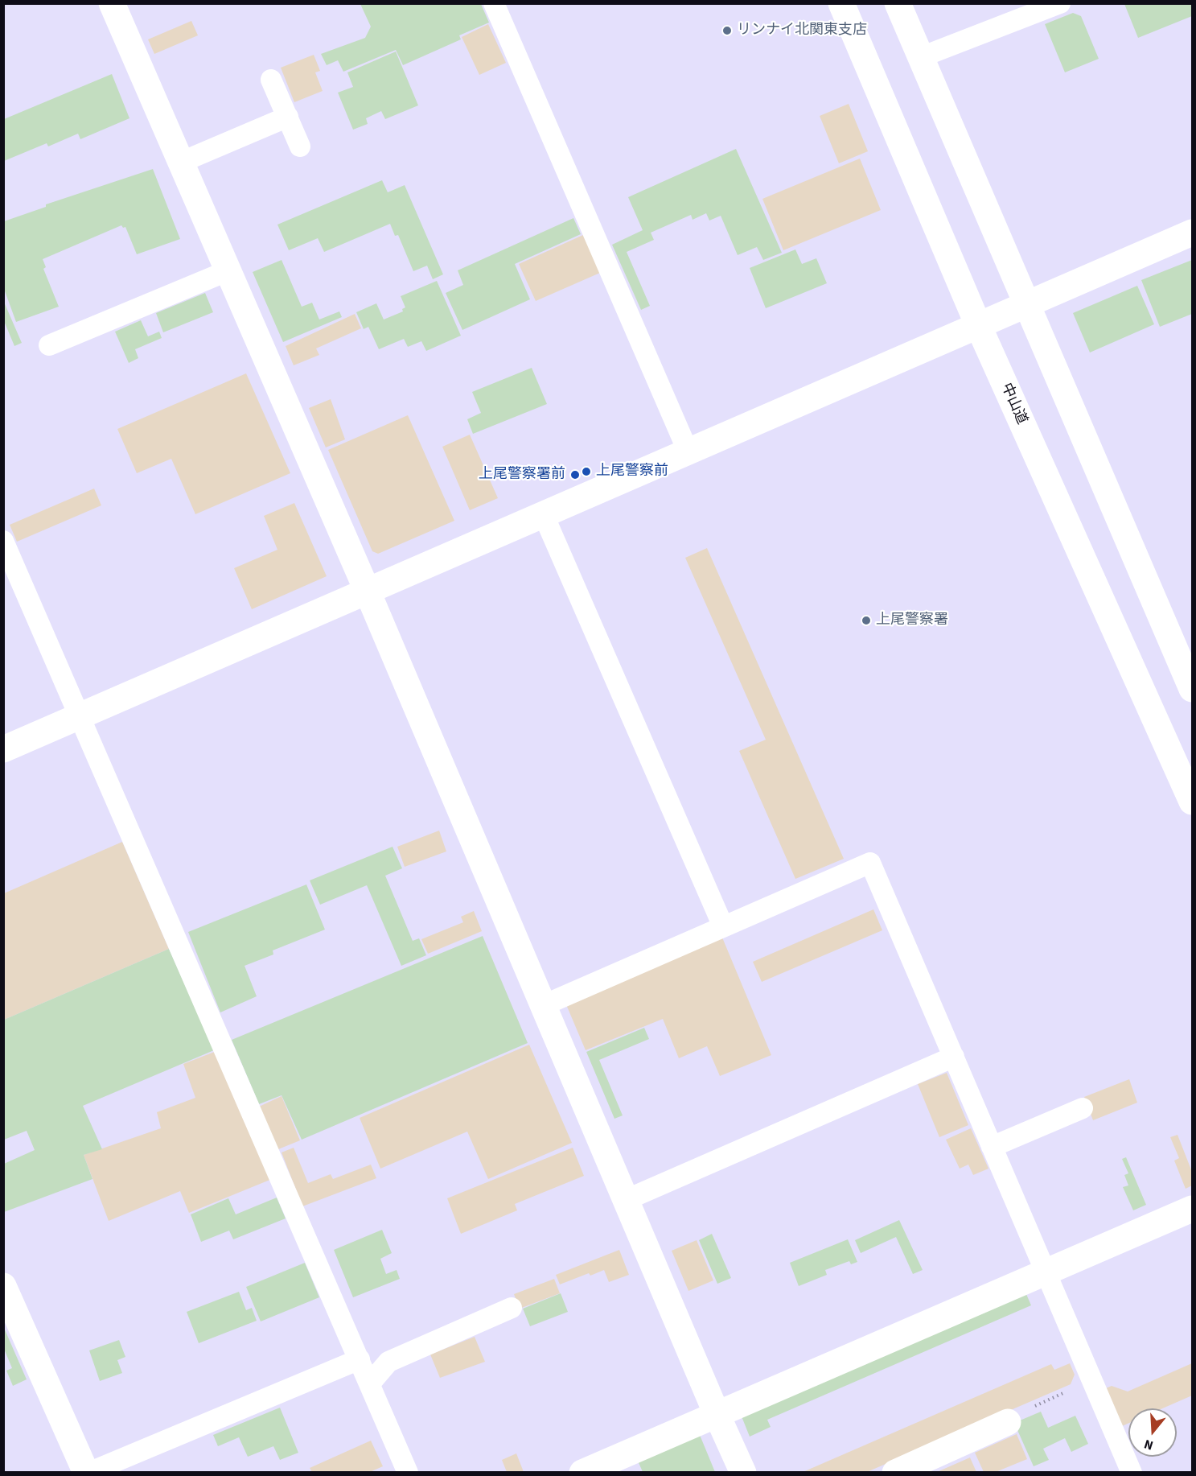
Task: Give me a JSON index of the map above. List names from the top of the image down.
{
  "streets": {
    "main road": ["中山道"]
  },
  "places": [
    "リンナイ北関東支店",
    "上尾警察前",
    "上尾警察署前",
    "上尾警察署"
  ],
  "north": "bottom"
}
